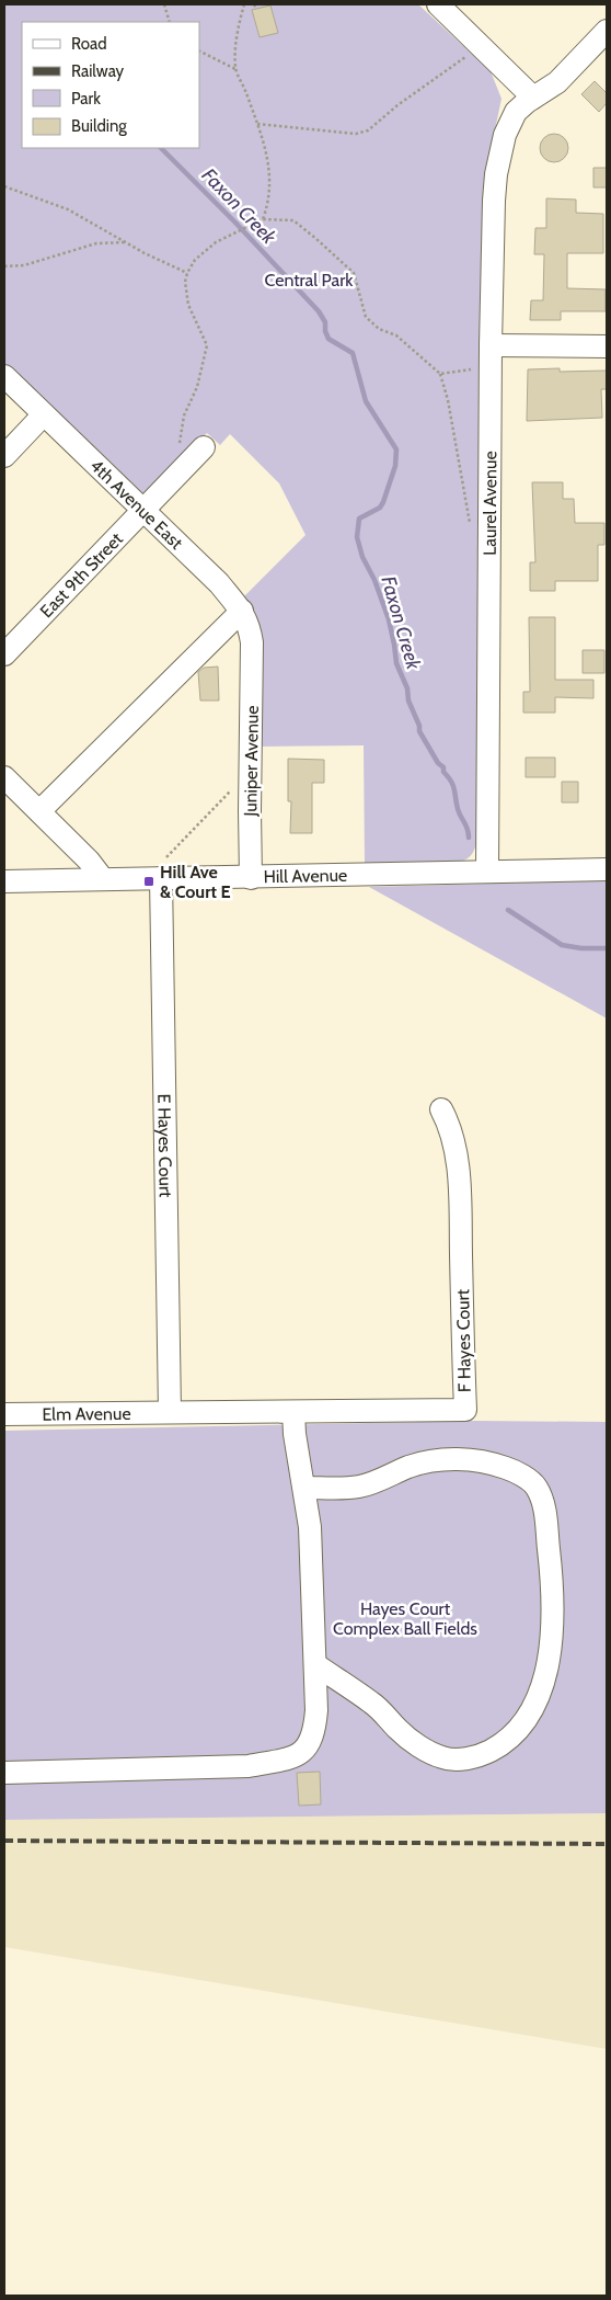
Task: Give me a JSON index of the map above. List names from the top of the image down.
{
  "streets": {
    "street": [
      "Laurel Avenue",
      "4th Avenue East",
      "East 9th Street",
      "Juniper Avenue",
      "Hill Avenue",
      "E Hayes Court",
      "F Hayes Court",
      "Elm Avenue"
    ]
  },
  "crossings": [
    ["Laurel Avenue", "Hill Avenue"],
    ["4th Avenue East", "East 9th Street"],
    ["4th Avenue East", "Juniper Avenue"],
    ["Juniper Avenue", "Hill Avenue"],
    ["Hill Avenue", "E Hayes Court"],
    ["E Hayes Court", "F Hayes Court"],
    ["E Hayes Court", "Elm Avenue"],
    ["F Hayes Court", "Elm Avenue"]
  ],
  "water": ["Faxon Creek"],
  "parks": ["Central Park", "Hayes Court Complex Ball Fields"],
  "places": {
    "transit": ["Hill Ave & Court E"]
  },
  "legend": [
    "Road",
    "Railway",
    "Park",
    "Building"
  ]
}
